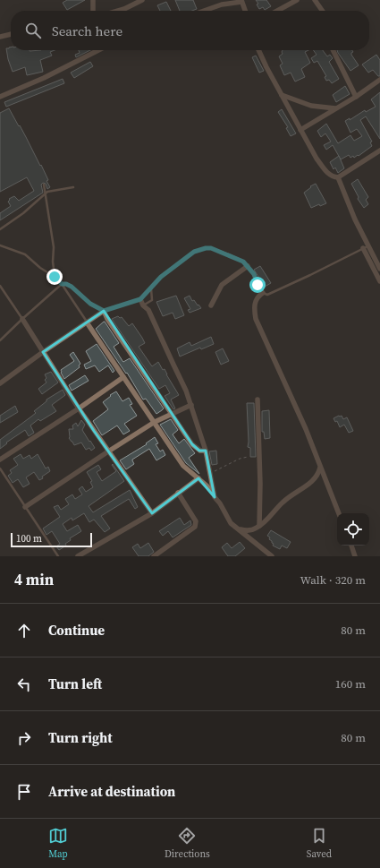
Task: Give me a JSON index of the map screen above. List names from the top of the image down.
{
  "scale_bar": "100 m",
  "page": {
    "search": "Search here",
    "scale": "100 m",
    "heading": ["4 min", "Walk · 320 m"],
    "list": [
      ["Continue", "80 m"],
      ["Turn left", "160 m"],
      ["Turn right", "80 m"],
      "Arrive at destination"
    ],
    "nav": ["Map", "Directions", "Saved"]
  }
}
